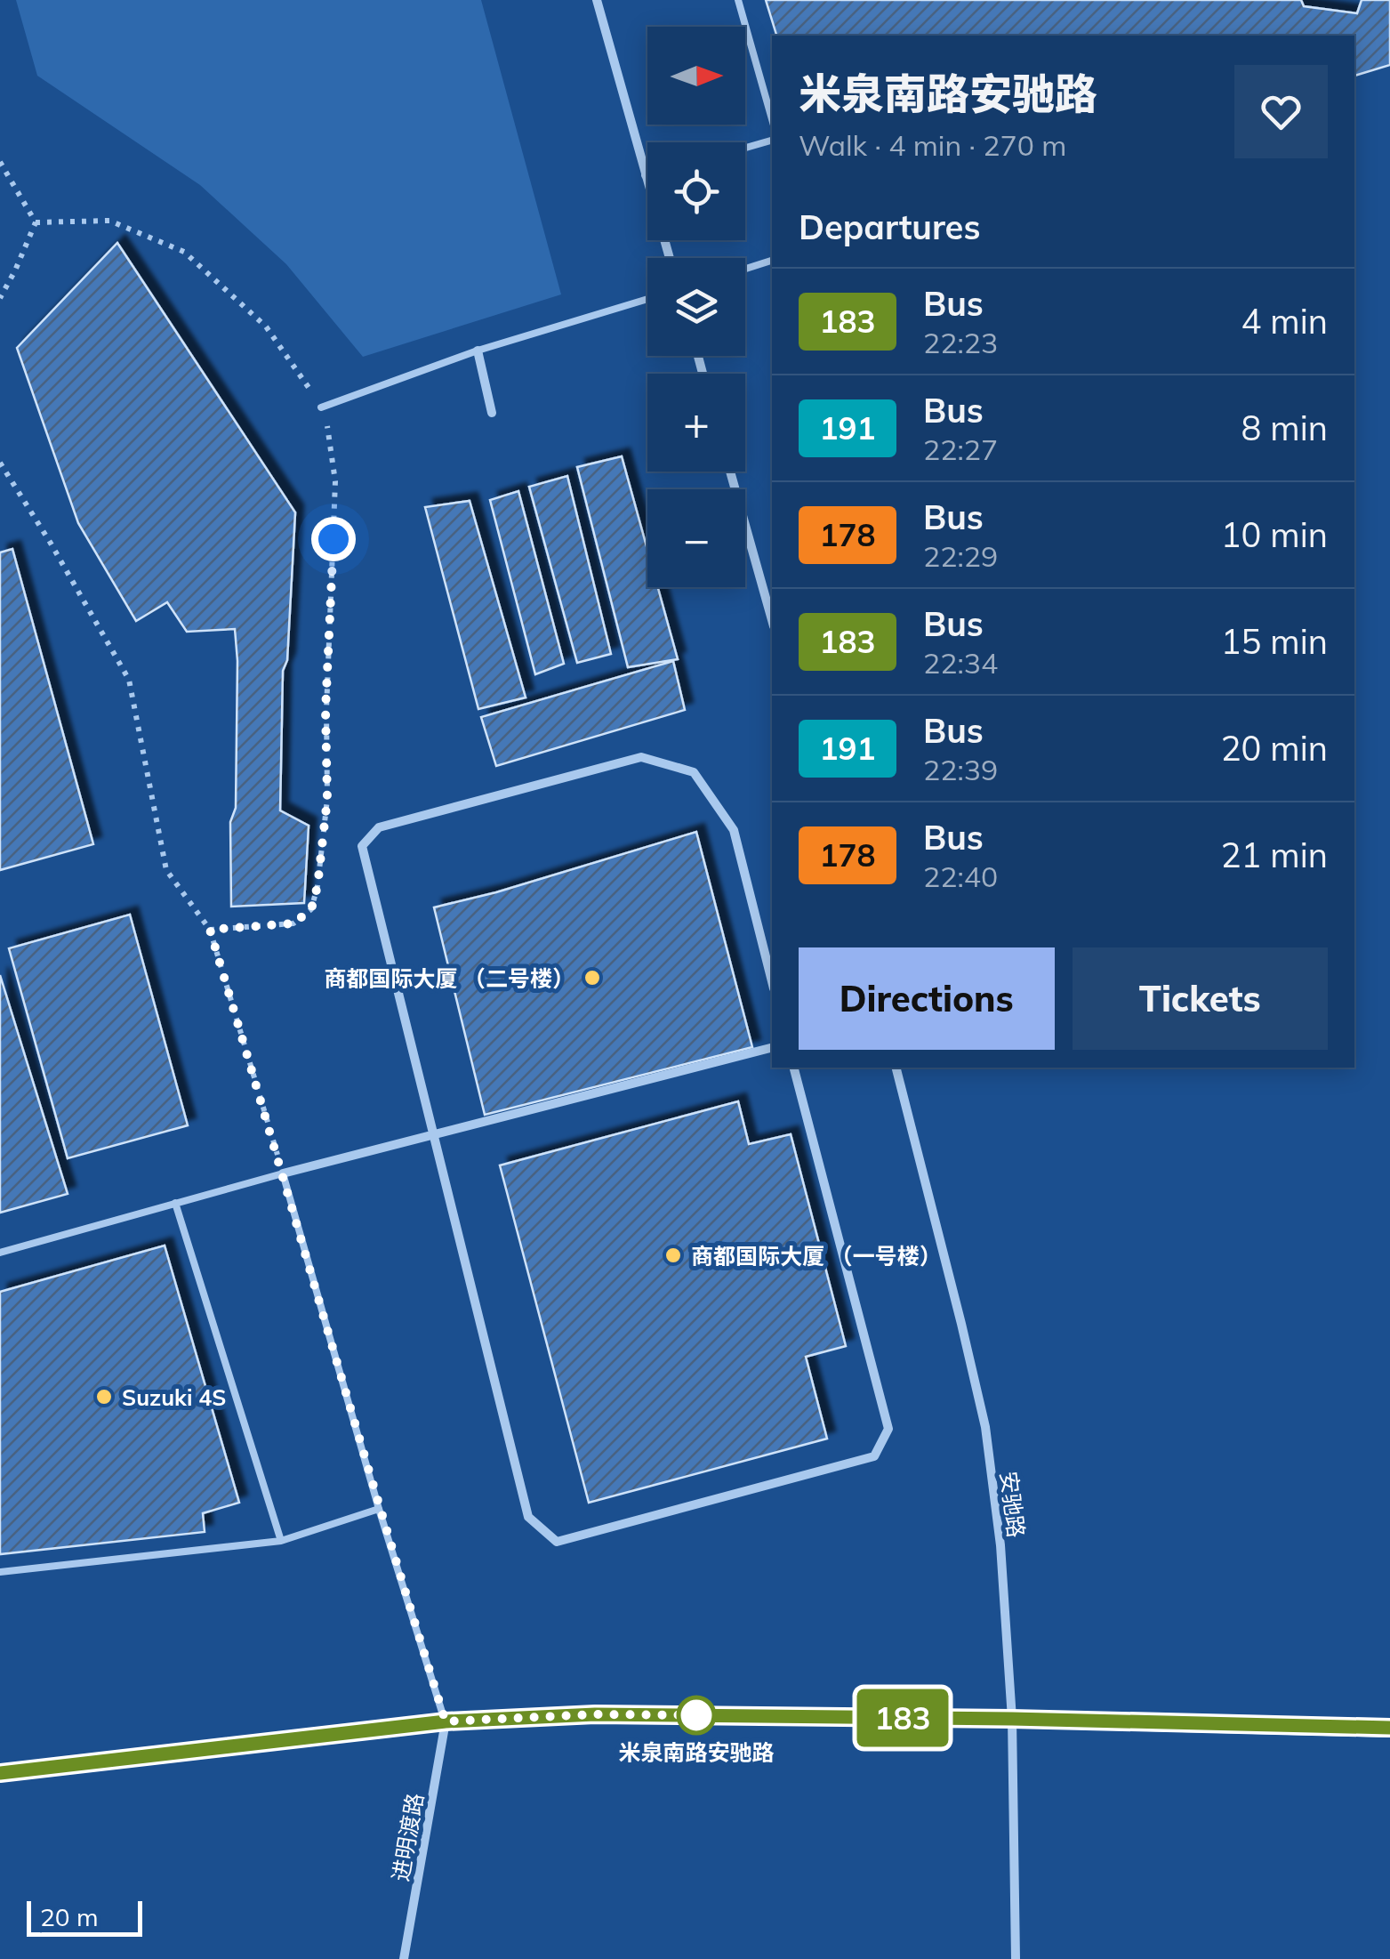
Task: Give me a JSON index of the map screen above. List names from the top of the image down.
{
  "streets": {
    "street": ["安驰路", "进明渡路"]
  },
  "places": [
    "商都国际大厦 （二号楼）",
    "商都国际大厦 （一号楼）",
    "Suzuki 4S",
    "米泉南路安驰路"
  ],
  "lines": ["bus line 183"],
  "scale_bar": "20 m",
  "north": "right",
  "page": {
    "on_map": "183",
    "map_buttons": ["+", "−"],
    "heading": [
      ["米泉南路安驰路", "Walk · 4 min · 270 m"],
      "Departures"
    ],
    "list": [
      {
        "mark": "183",
        "name": "Bus",
        "note": "22:23",
        "value": "4 min"
      },
      {
        "mark": "191",
        "name": "Bus",
        "note": "22:27",
        "value": "8 min"
      },
      {
        "mark": "178",
        "name": "Bus",
        "note": "22:29",
        "value": "10 min"
      },
      {
        "mark": "183",
        "name": "Bus",
        "note": "22:34",
        "value": "15 min"
      },
      {
        "mark": "191",
        "name": "Bus",
        "note": "22:39",
        "value": "20 min"
      },
      {
        "mark": "178",
        "name": "Bus",
        "note": "22:40",
        "value": "21 min"
      }
    ],
    "buttons": ["Directions", "Tickets"],
    "scale": "20 m"
  }
}
